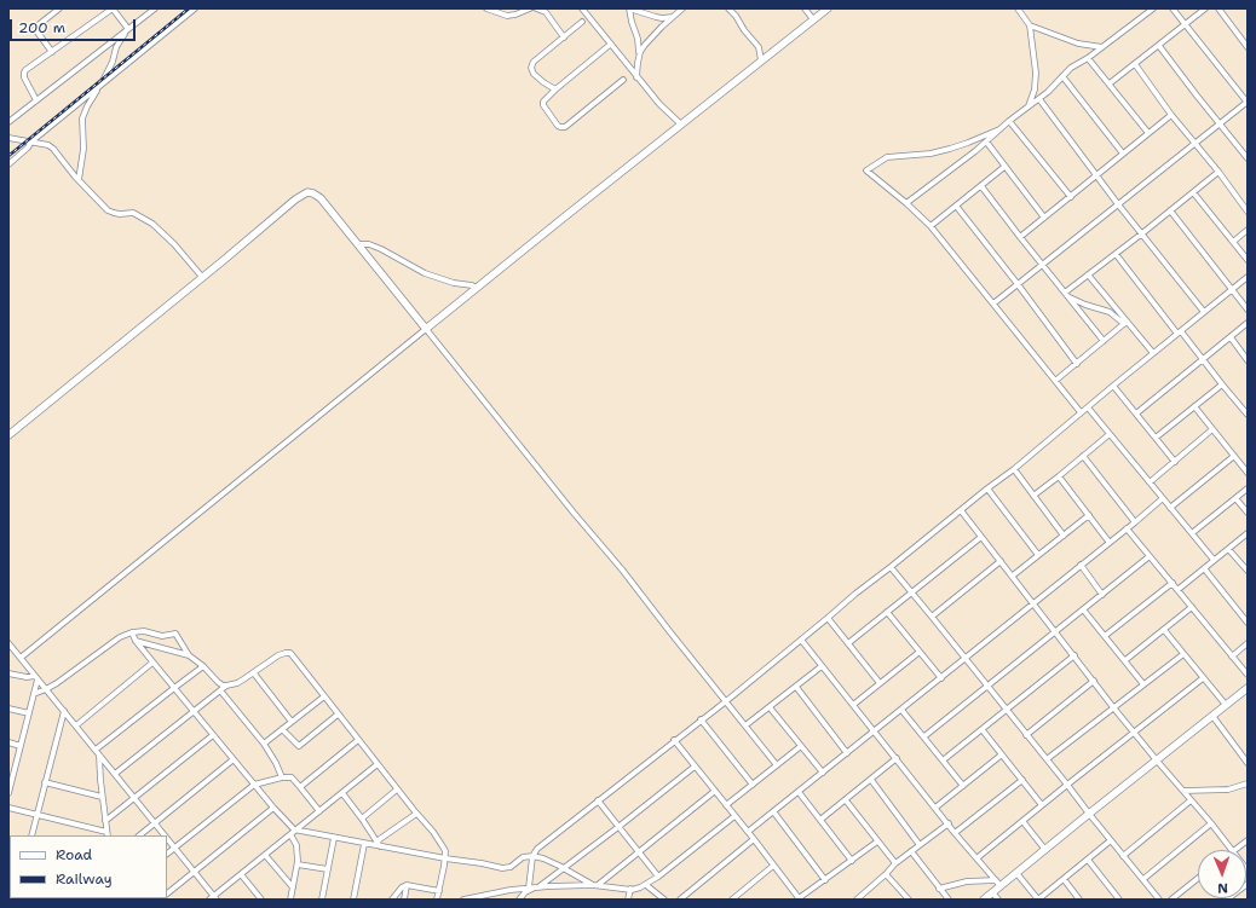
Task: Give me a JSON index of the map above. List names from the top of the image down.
{
  "legend": ["Road", "Railway"],
  "scale_bar": "200 m",
  "north": "bottom"
}
